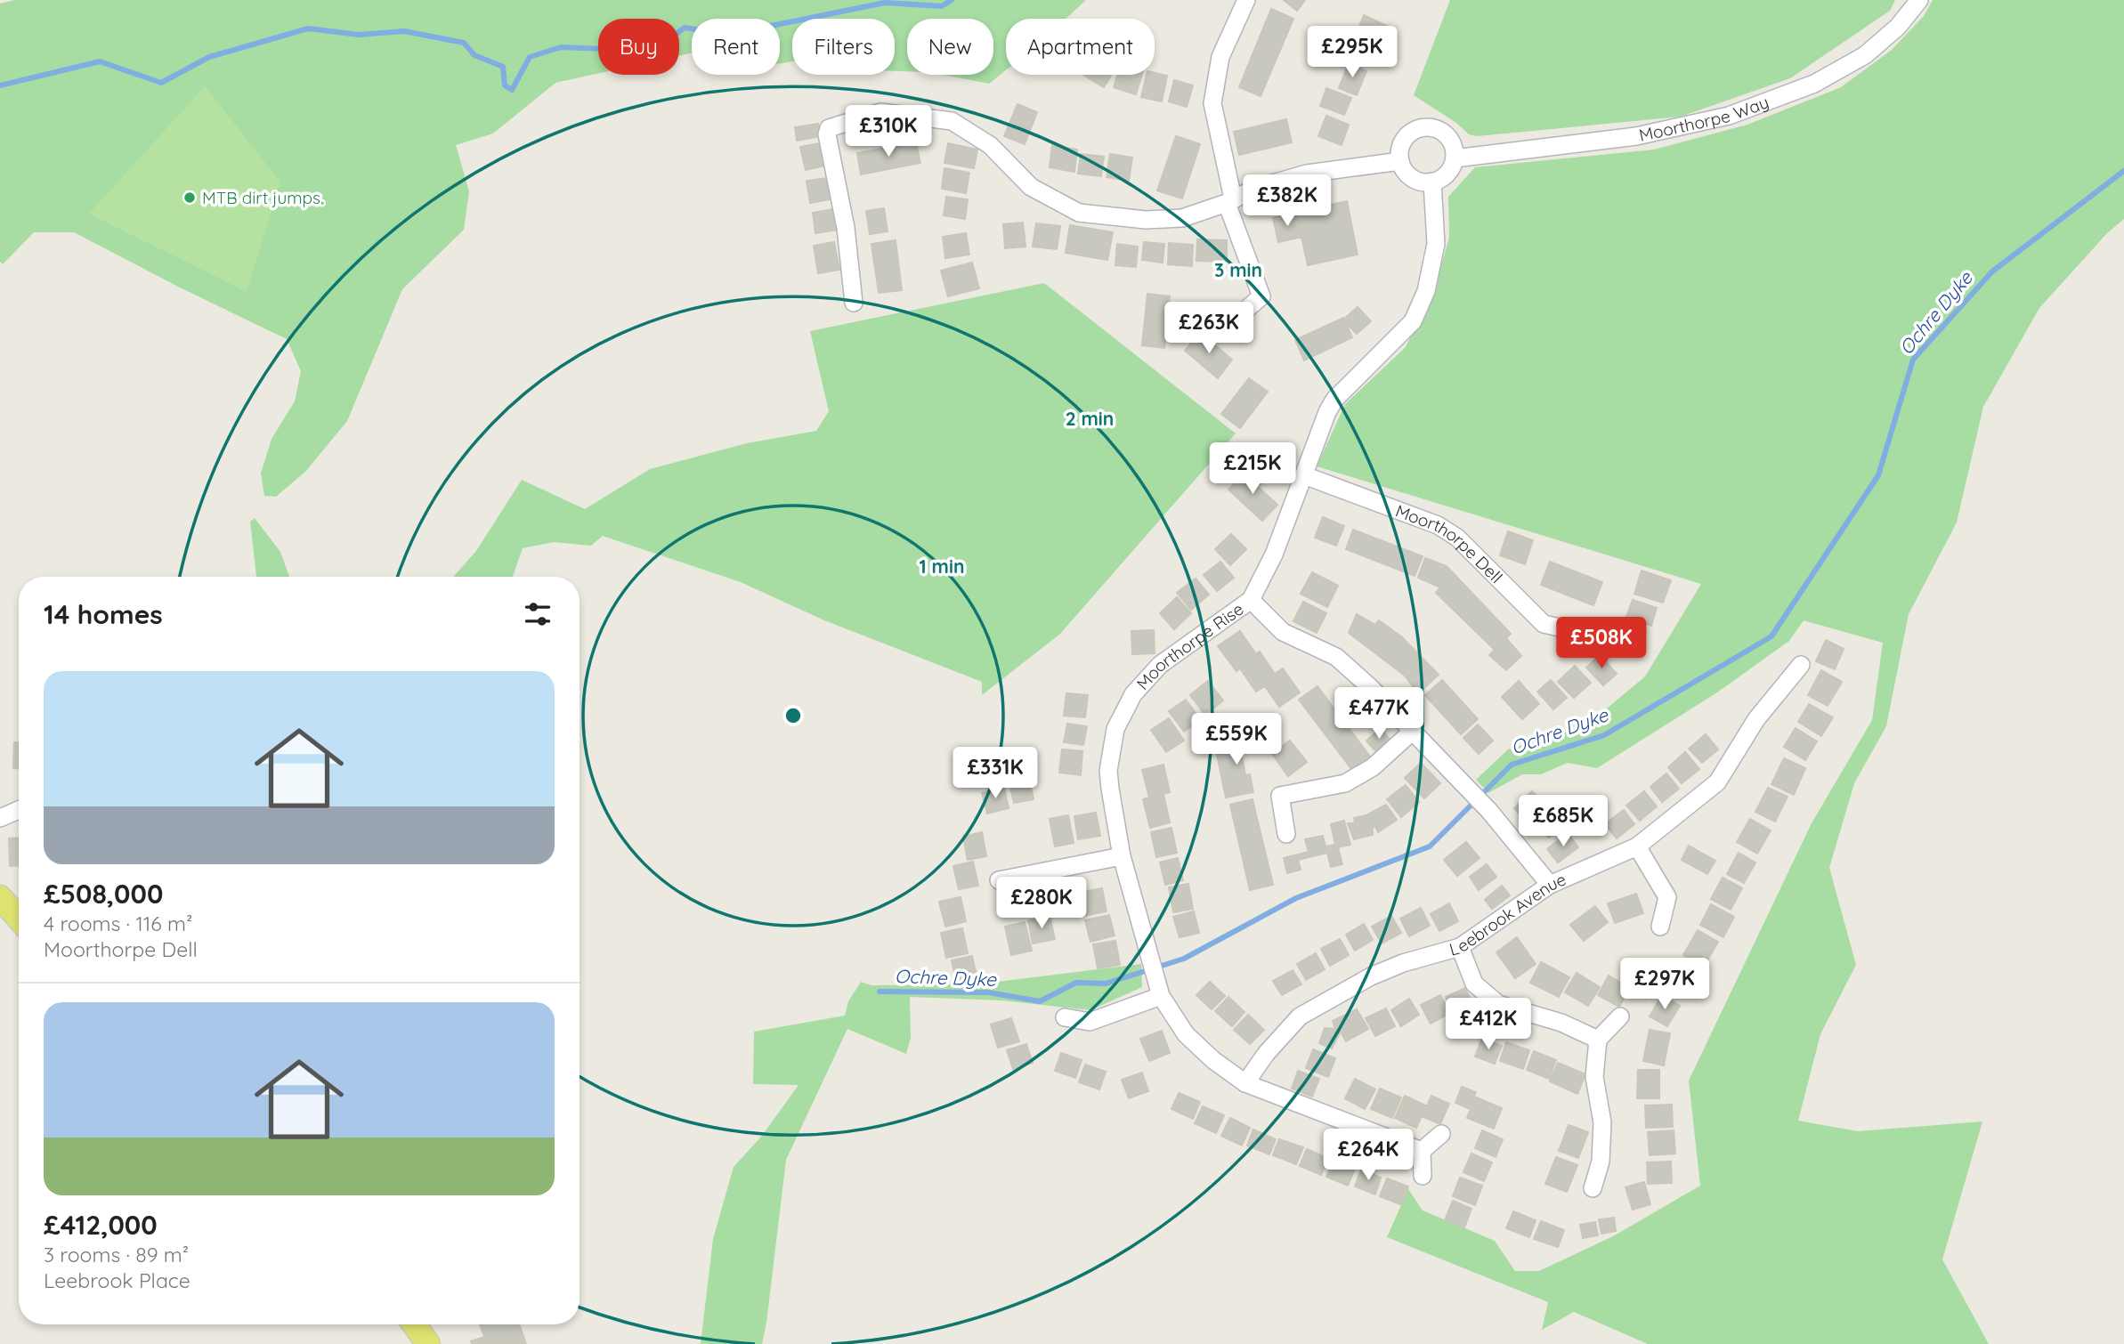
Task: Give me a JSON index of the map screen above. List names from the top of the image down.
{
  "streets": {
    "street": [
      "Moorthorpe Way",
      "Moorthorpe Dell",
      "Moorthorpe Rise",
      "Leebrook Avenue"
    ]
  },
  "crossings": [
    ["Moorthorpe Way", "Moorthorpe Rise"],
    ["Moorthorpe Dell", "Moorthorpe Rise"],
    ["Moorthorpe Rise", "Leebrook Avenue"]
  ],
  "water": ["Ochre Dyke"],
  "places": ["MTB dirt jumps."],
  "page": {
    "chip": [
      "Buy",
      "Rent",
      "Filters",
      "New",
      "Apartment"
    ],
    "price": [
      "£295K",
      "£310K",
      "£382K",
      "£263K",
      "£215K",
      "£508K",
      "£477K",
      "£559K",
      "£331K",
      "£685K",
      "£280K",
      "£297K",
      "£412K",
      "£264K"
    ],
    "heading": "14 homes",
    "list": [
      {
        "name": "£508,000",
        "note": "4 rooms · 116 m² · Moorthorpe Dell"
      },
      {
        "name": "£412,000",
        "note": "3 rooms · 89 m² · Leebrook Place"
      }
    ]
  },
  "rings": ["3 min", "2 min", "1 min"]
}
